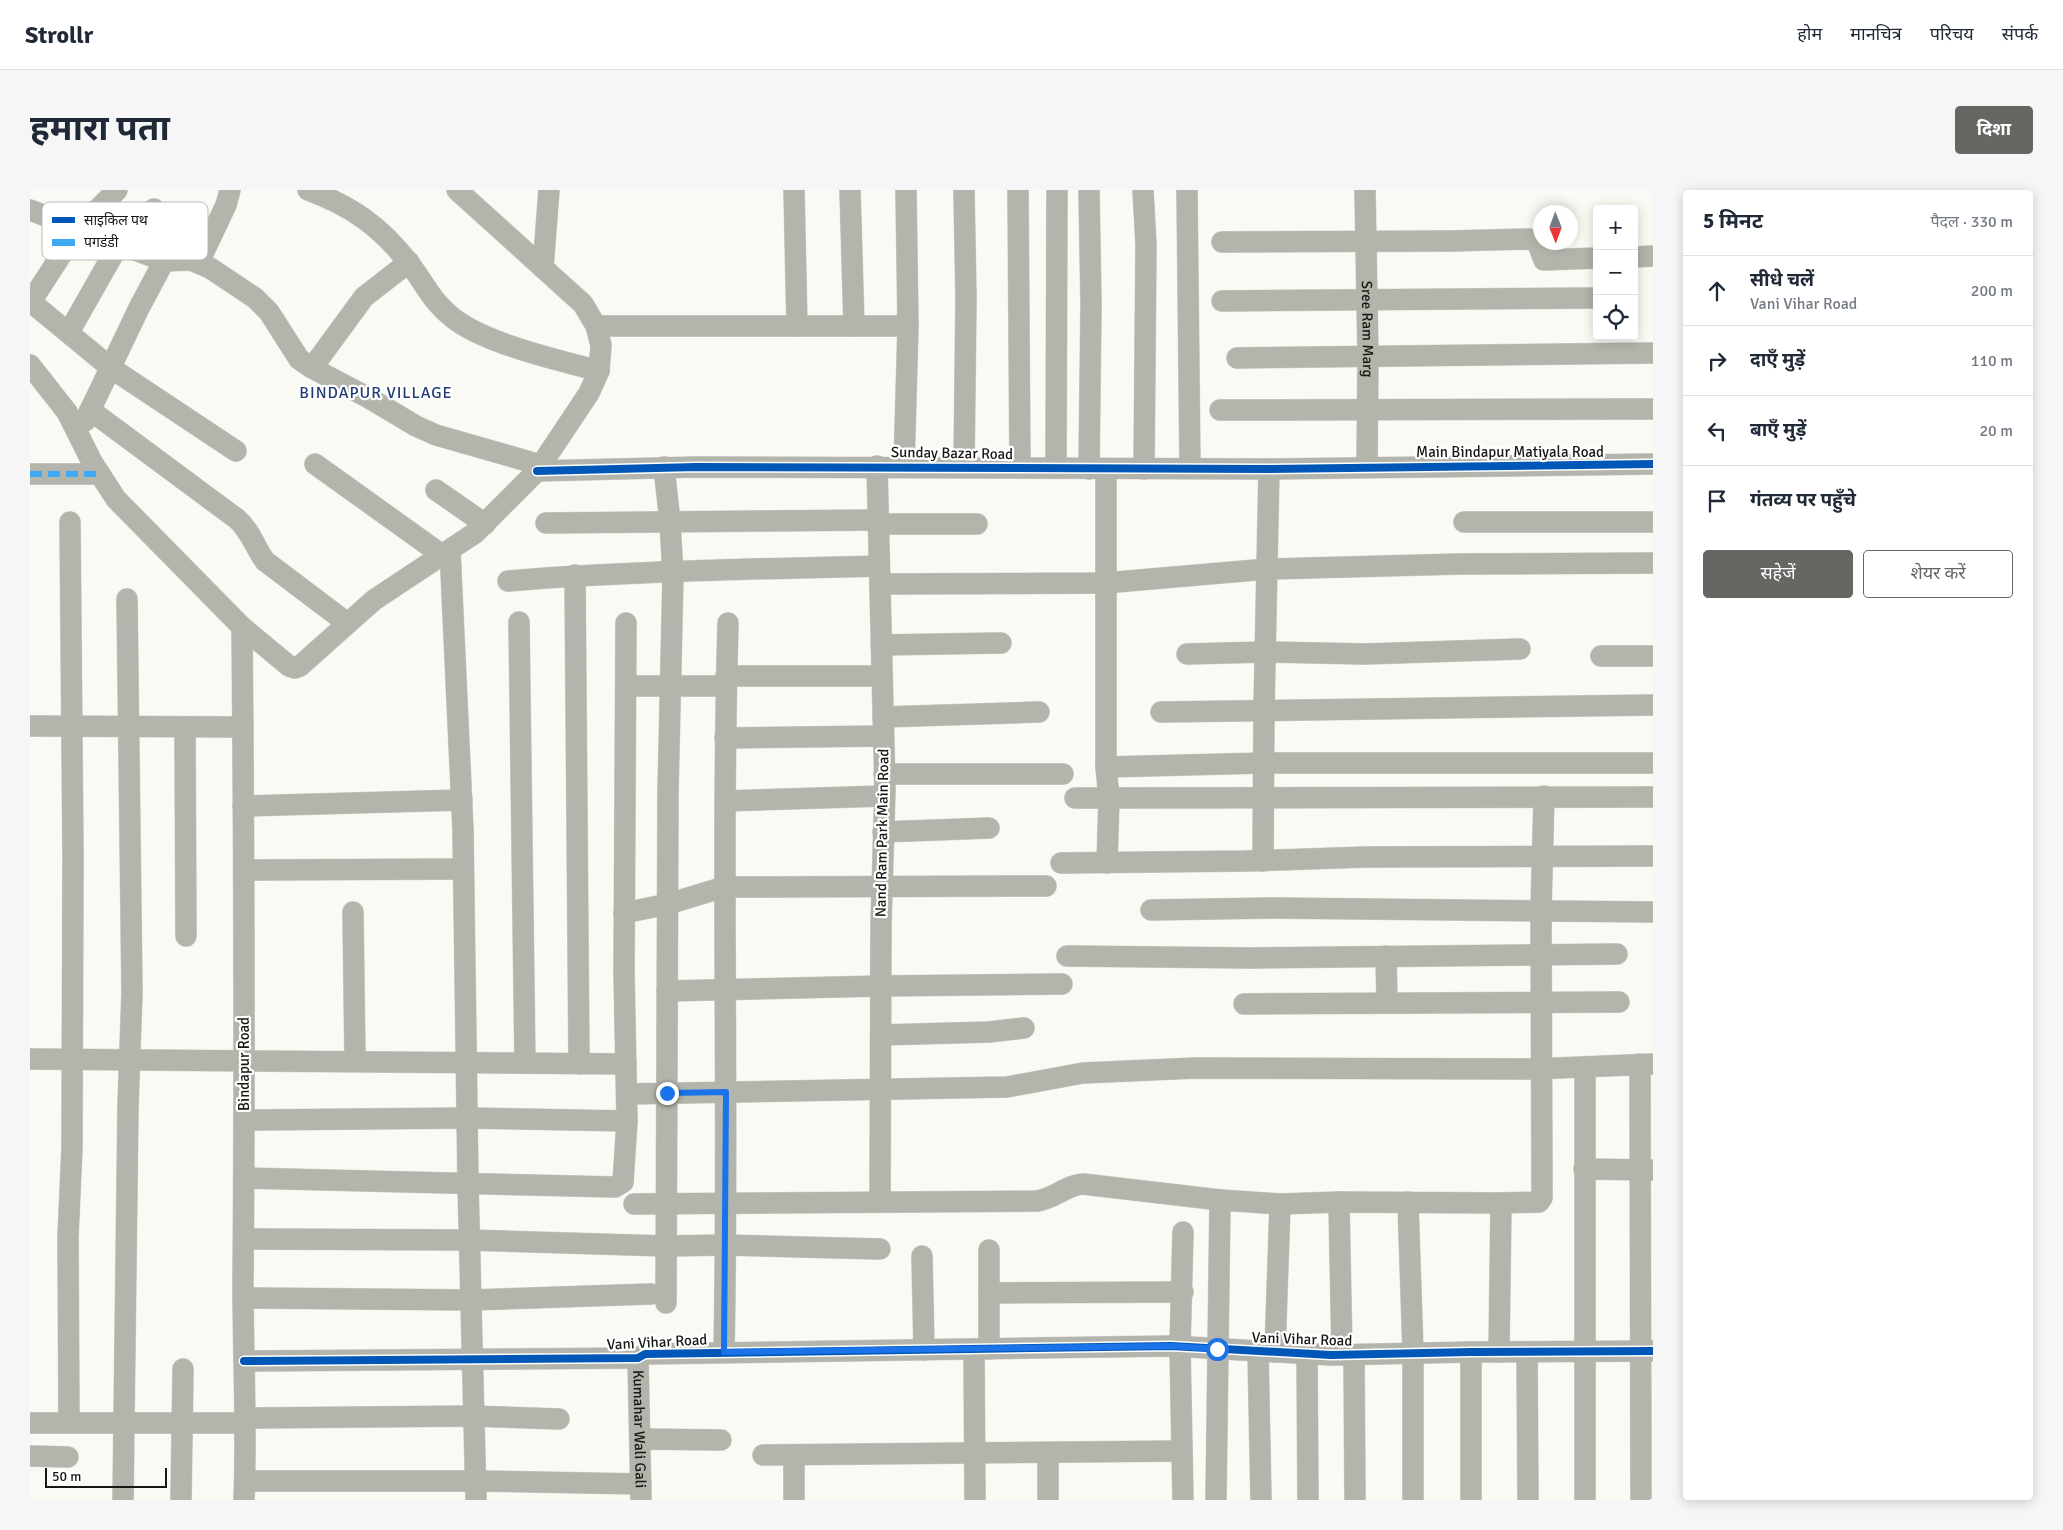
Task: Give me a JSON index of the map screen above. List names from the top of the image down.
{
  "streets": {
    "street": [
      "Sree Ram Marg",
      "Main Bindapur Matiyala Road",
      "Sunday Bazar Road",
      "Nand Ram Park Main Road",
      "Bindapur Road",
      "Vani Vihar Road",
      "Kumahar Wali Gali"
    ]
  },
  "crossings": [
    ["Sree Ram Marg", "Main Bindapur Matiyala Road"],
    ["Sree Ram Marg", "Sunday Bazar Road"],
    ["Main Bindapur Matiyala Road", "Sunday Bazar Road"],
    ["Sunday Bazar Road", "Nand Ram Park Main Road"],
    ["Bindapur Road", "Vani Vihar Road"],
    ["Vani Vihar Road", "Kumahar Wali Gali"]
  ],
  "districts": ["BINDAPUR VILLAGE"],
  "legend": ["साइकिल पथ", "पगडंडी"],
  "scale_bar": "50 m",
  "north": "bottom",
  "page": {
    "header": "Strollr",
    "nav": [
      "होम",
      "मानचित्र",
      "परिचय",
      "संपर्क"
    ],
    "buttons": [
      "दिशा",
      ["सहेजें", "शेयर करें"]
    ],
    "title": "हमारा पता",
    "heading": ["5 मिनट", "पैदल · 330 m"],
    "map_buttons": ["+", "−"],
    "list": [
      ["सीधे चलें", "Vani Vihar Road", "200 m"],
      ["दाएँ मुड़ें", "110 m"],
      ["बाएँ मुड़ें", "20 m"],
      "गंतव्य पर पहुँचे"
    ],
    "scale": "50 m"
  }
}
